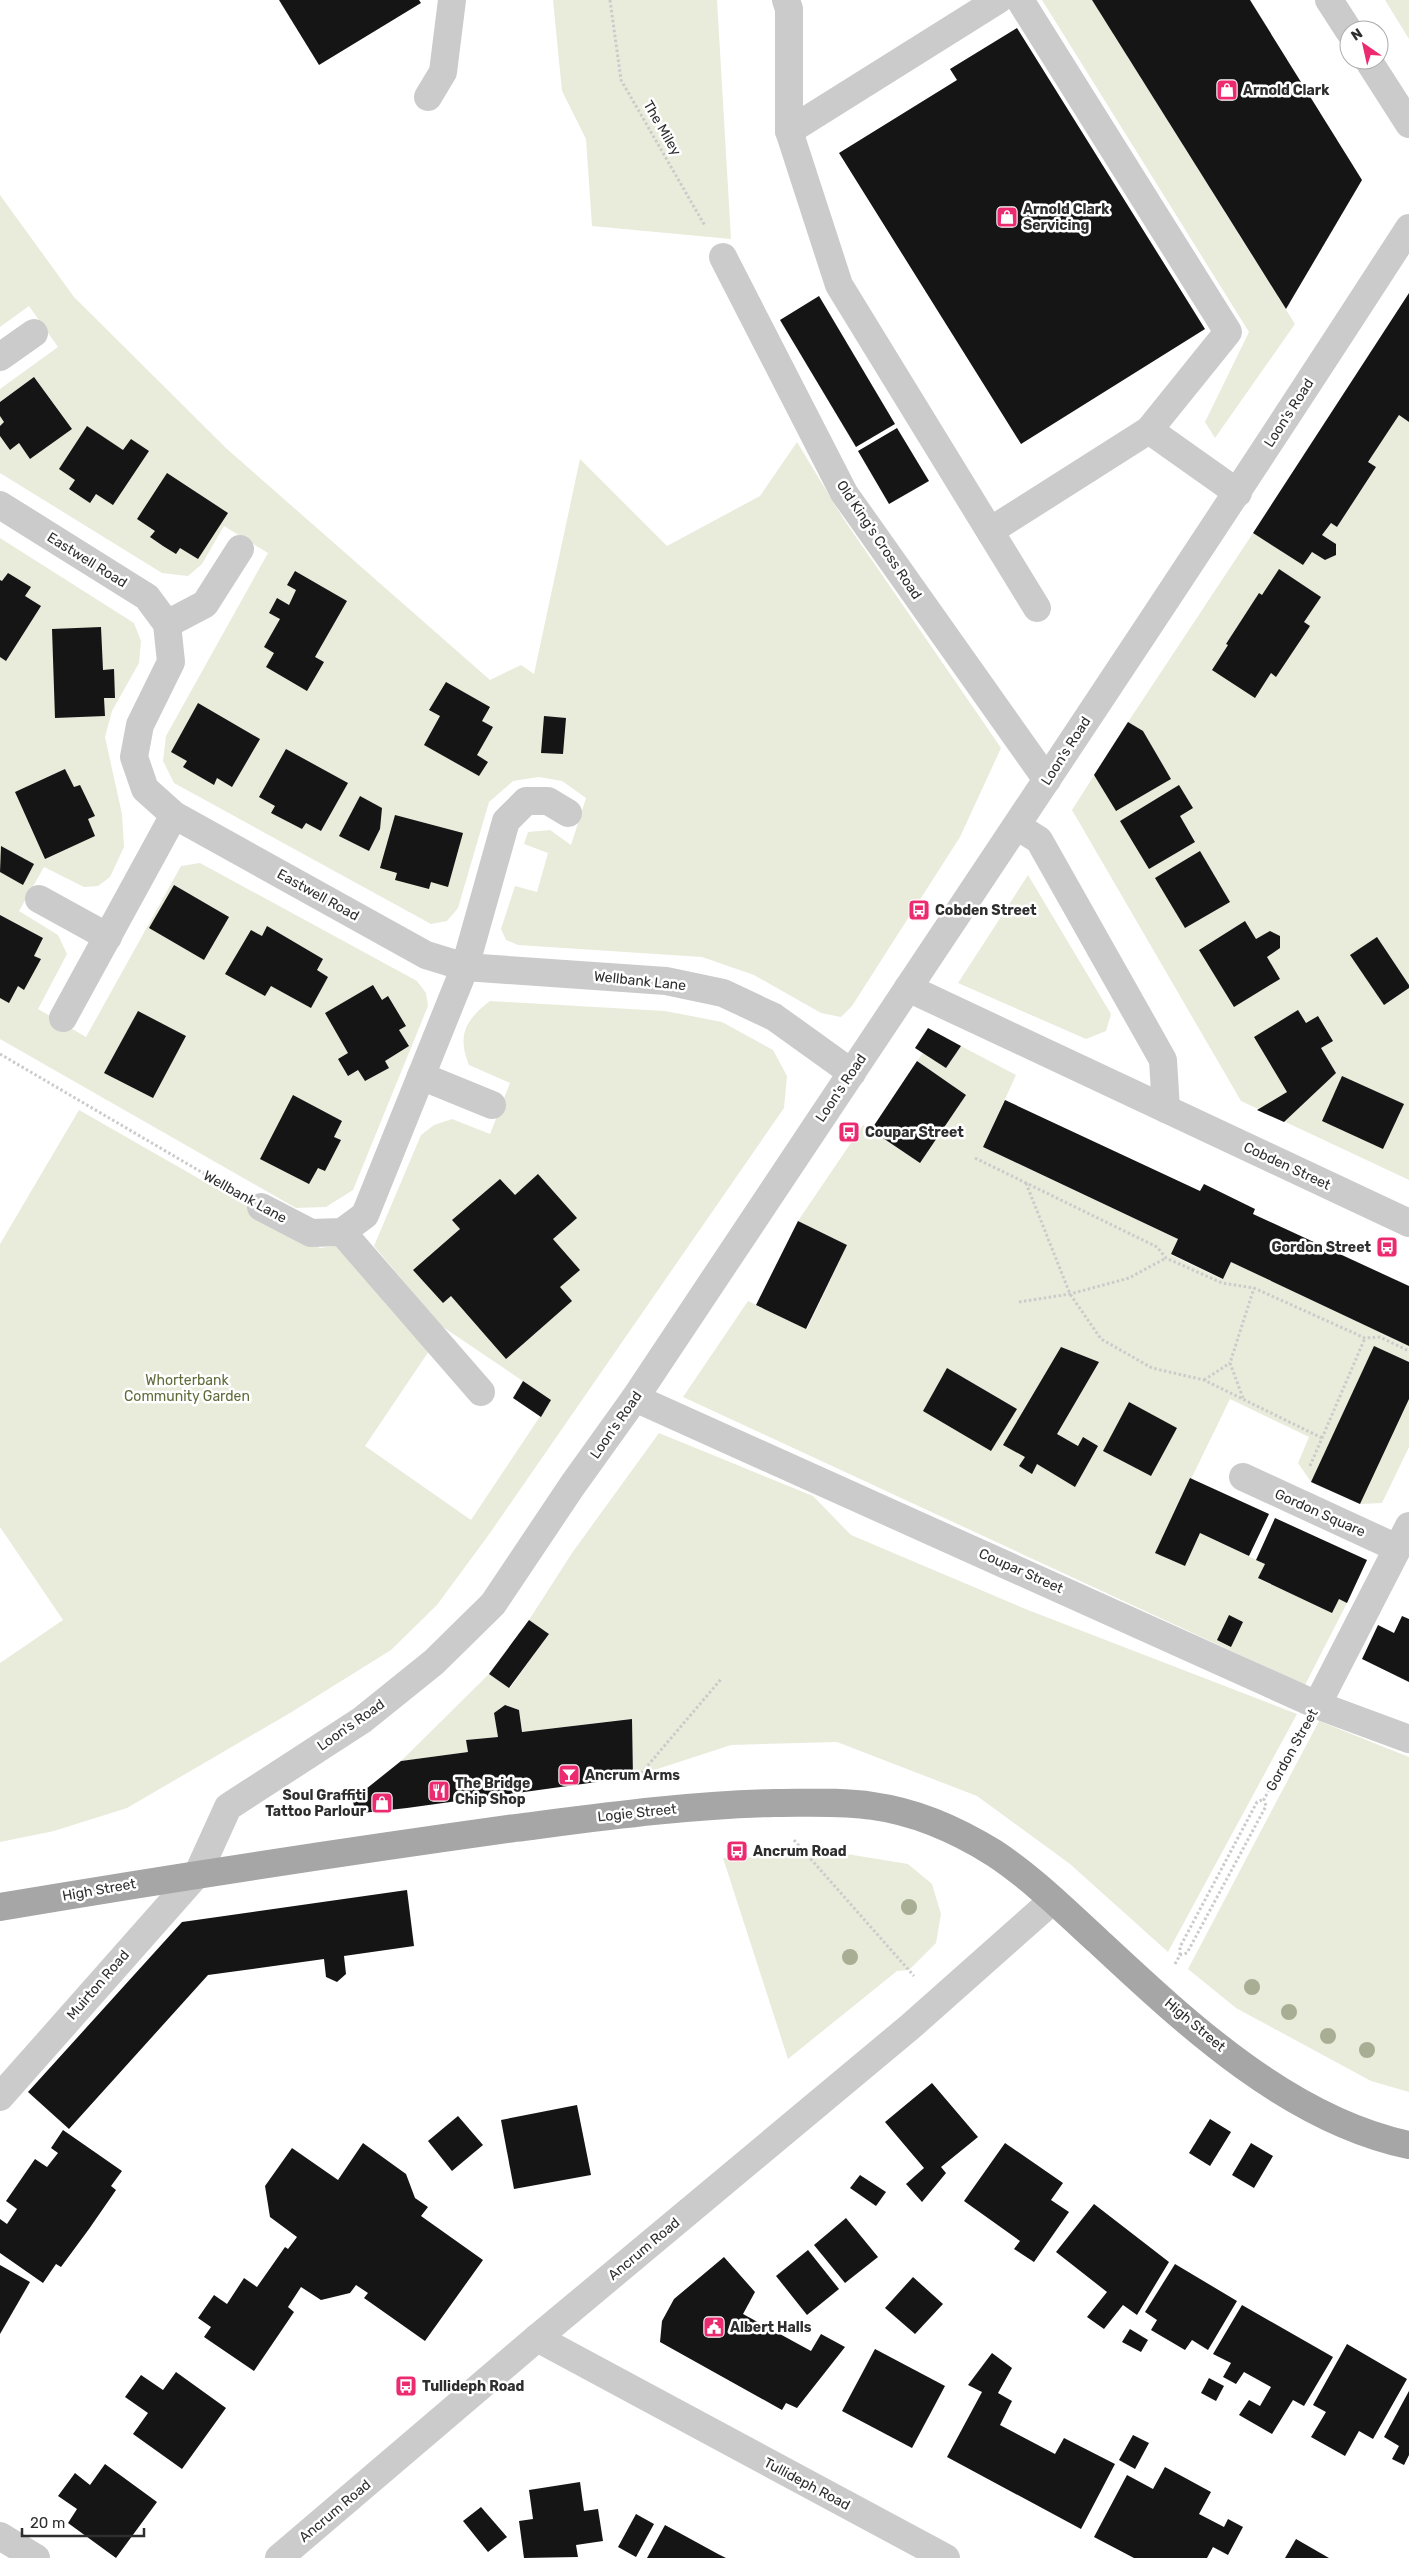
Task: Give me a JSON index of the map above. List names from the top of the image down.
{
  "streets": {
    "main road": ["Logie Street", "High Street"],
    "street": [
      "Loon's Road",
      "Old King's Cross Road",
      "Eastwell Road",
      "Wellbank Lane",
      "Cobden Street",
      "Gordon Square",
      "Coupar Street",
      "Gordon Street",
      "Muirton Road",
      "Ancrum Road",
      "Tullideph Road"
    ],
    "path": ["The Miley"]
  },
  "crossings": [
    ["The Miley", "Old King's Cross Road"],
    ["Loon's Road", "Old King's Cross Road"],
    ["Loon's Road", "Wellbank Lane"],
    ["Loon's Road", "Cobden Street"],
    ["Loon's Road", "Coupar Street"],
    ["Loon's Road", "Logie Street"],
    ["Loon's Road", "High Street"],
    ["Loon's Road", "Muirton Road"],
    ["Eastwell Road", "Wellbank Lane"],
    ["Gordon Square", "Gordon Street"],
    ["Coupar Street", "Gordon Street"],
    ["Gordon Street", "High Street"],
    ["Logie Street", "High Street"],
    ["Logie Street", "Muirton Road"],
    ["Logie Street", "Ancrum Road"],
    ["High Street", "Muirton Road"],
    ["High Street", "Ancrum Road"],
    ["Ancrum Road", "Tullideph Road"]
  ],
  "parks": ["Whorterbank Community Garden"],
  "places": {
    "shop": ["Arnold Clark", "Arnold Clark Servicing", "Soul Graffiti Tattoo Parlour"],
    "bus stop": [
      "Cobden Street",
      "Coupar Street",
      "Gordon Street",
      "Ancrum Road",
      "Tullideph Road"
    ],
    "bar": ["Ancrum Arms"],
    "restaurant": ["The Bridge Chip Shop"],
    "public building": ["Albert Halls"]
  },
  "scale_bar": "20 m",
  "north": "top left"
}
